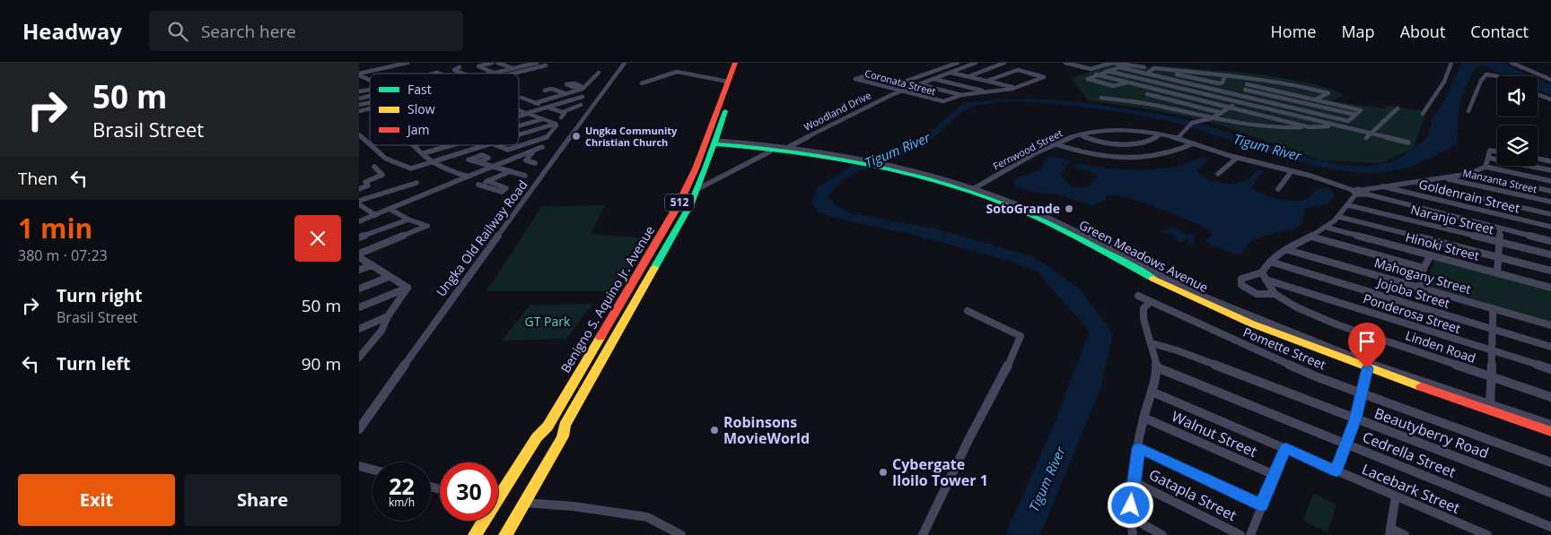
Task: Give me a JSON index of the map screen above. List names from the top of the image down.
{
  "streets": {
    "main road": ["512", "Green Meadows Avenue", "Benigno S. Aquino Jr. Avenue"],
    "street": [
      "Coronata Street",
      "Woodland Drive",
      "Fernwood Street",
      "Manzanta Street",
      "Goldenrain Street",
      "Naranjo Street",
      "Ungka Old Railway Road",
      "Hinoki Street",
      "Mahogany Street",
      "Jojoba Street",
      "Ponderosa Street",
      "Linden Road",
      "Pomette Street",
      "Beautyberry Road",
      "Walnut Street",
      "Cedrella Street",
      "Lacebark Street",
      "Gatapla Street"
    ]
  },
  "crossings": [
    ["Coronata Street", "Woodland Drive"],
    ["Woodland Drive", "Green Meadows Avenue"],
    ["Fernwood Street", "Green Meadows Avenue"],
    ["512", "Benigno S. Aquino Jr. Avenue"],
    ["Green Meadows Avenue", "Benigno S. Aquino Jr. Avenue"]
  ],
  "water": ["Tigum River"],
  "parks": ["GT Park"],
  "places": [
    "Ungka Community Christian Church",
    "SotoGrande",
    "Robinsons MovieWorld",
    "Cybergate Iloilo Tower 1"
  ],
  "legend": ["Fast", "Slow", "Jam"],
  "page": {
    "header": "Headway",
    "search": "Search here",
    "nav": [
      "Home",
      "Map",
      "About",
      "Contact"
    ],
    "turn": ["50 m", "Brasil Street"],
    "then": "Then",
    "heading": ["1 min", "380 m · 07:23"],
    "list": [
      {
        "name": "Turn right",
        "note": "Brasil Street",
        "value": "50 m"
      },
      {
        "name": "Turn left",
        "value": "90 m"
      }
    ],
    "speed": "22 km/h",
    "limit": "30",
    "buttons": ["Exit", "Share"]
  }
}
